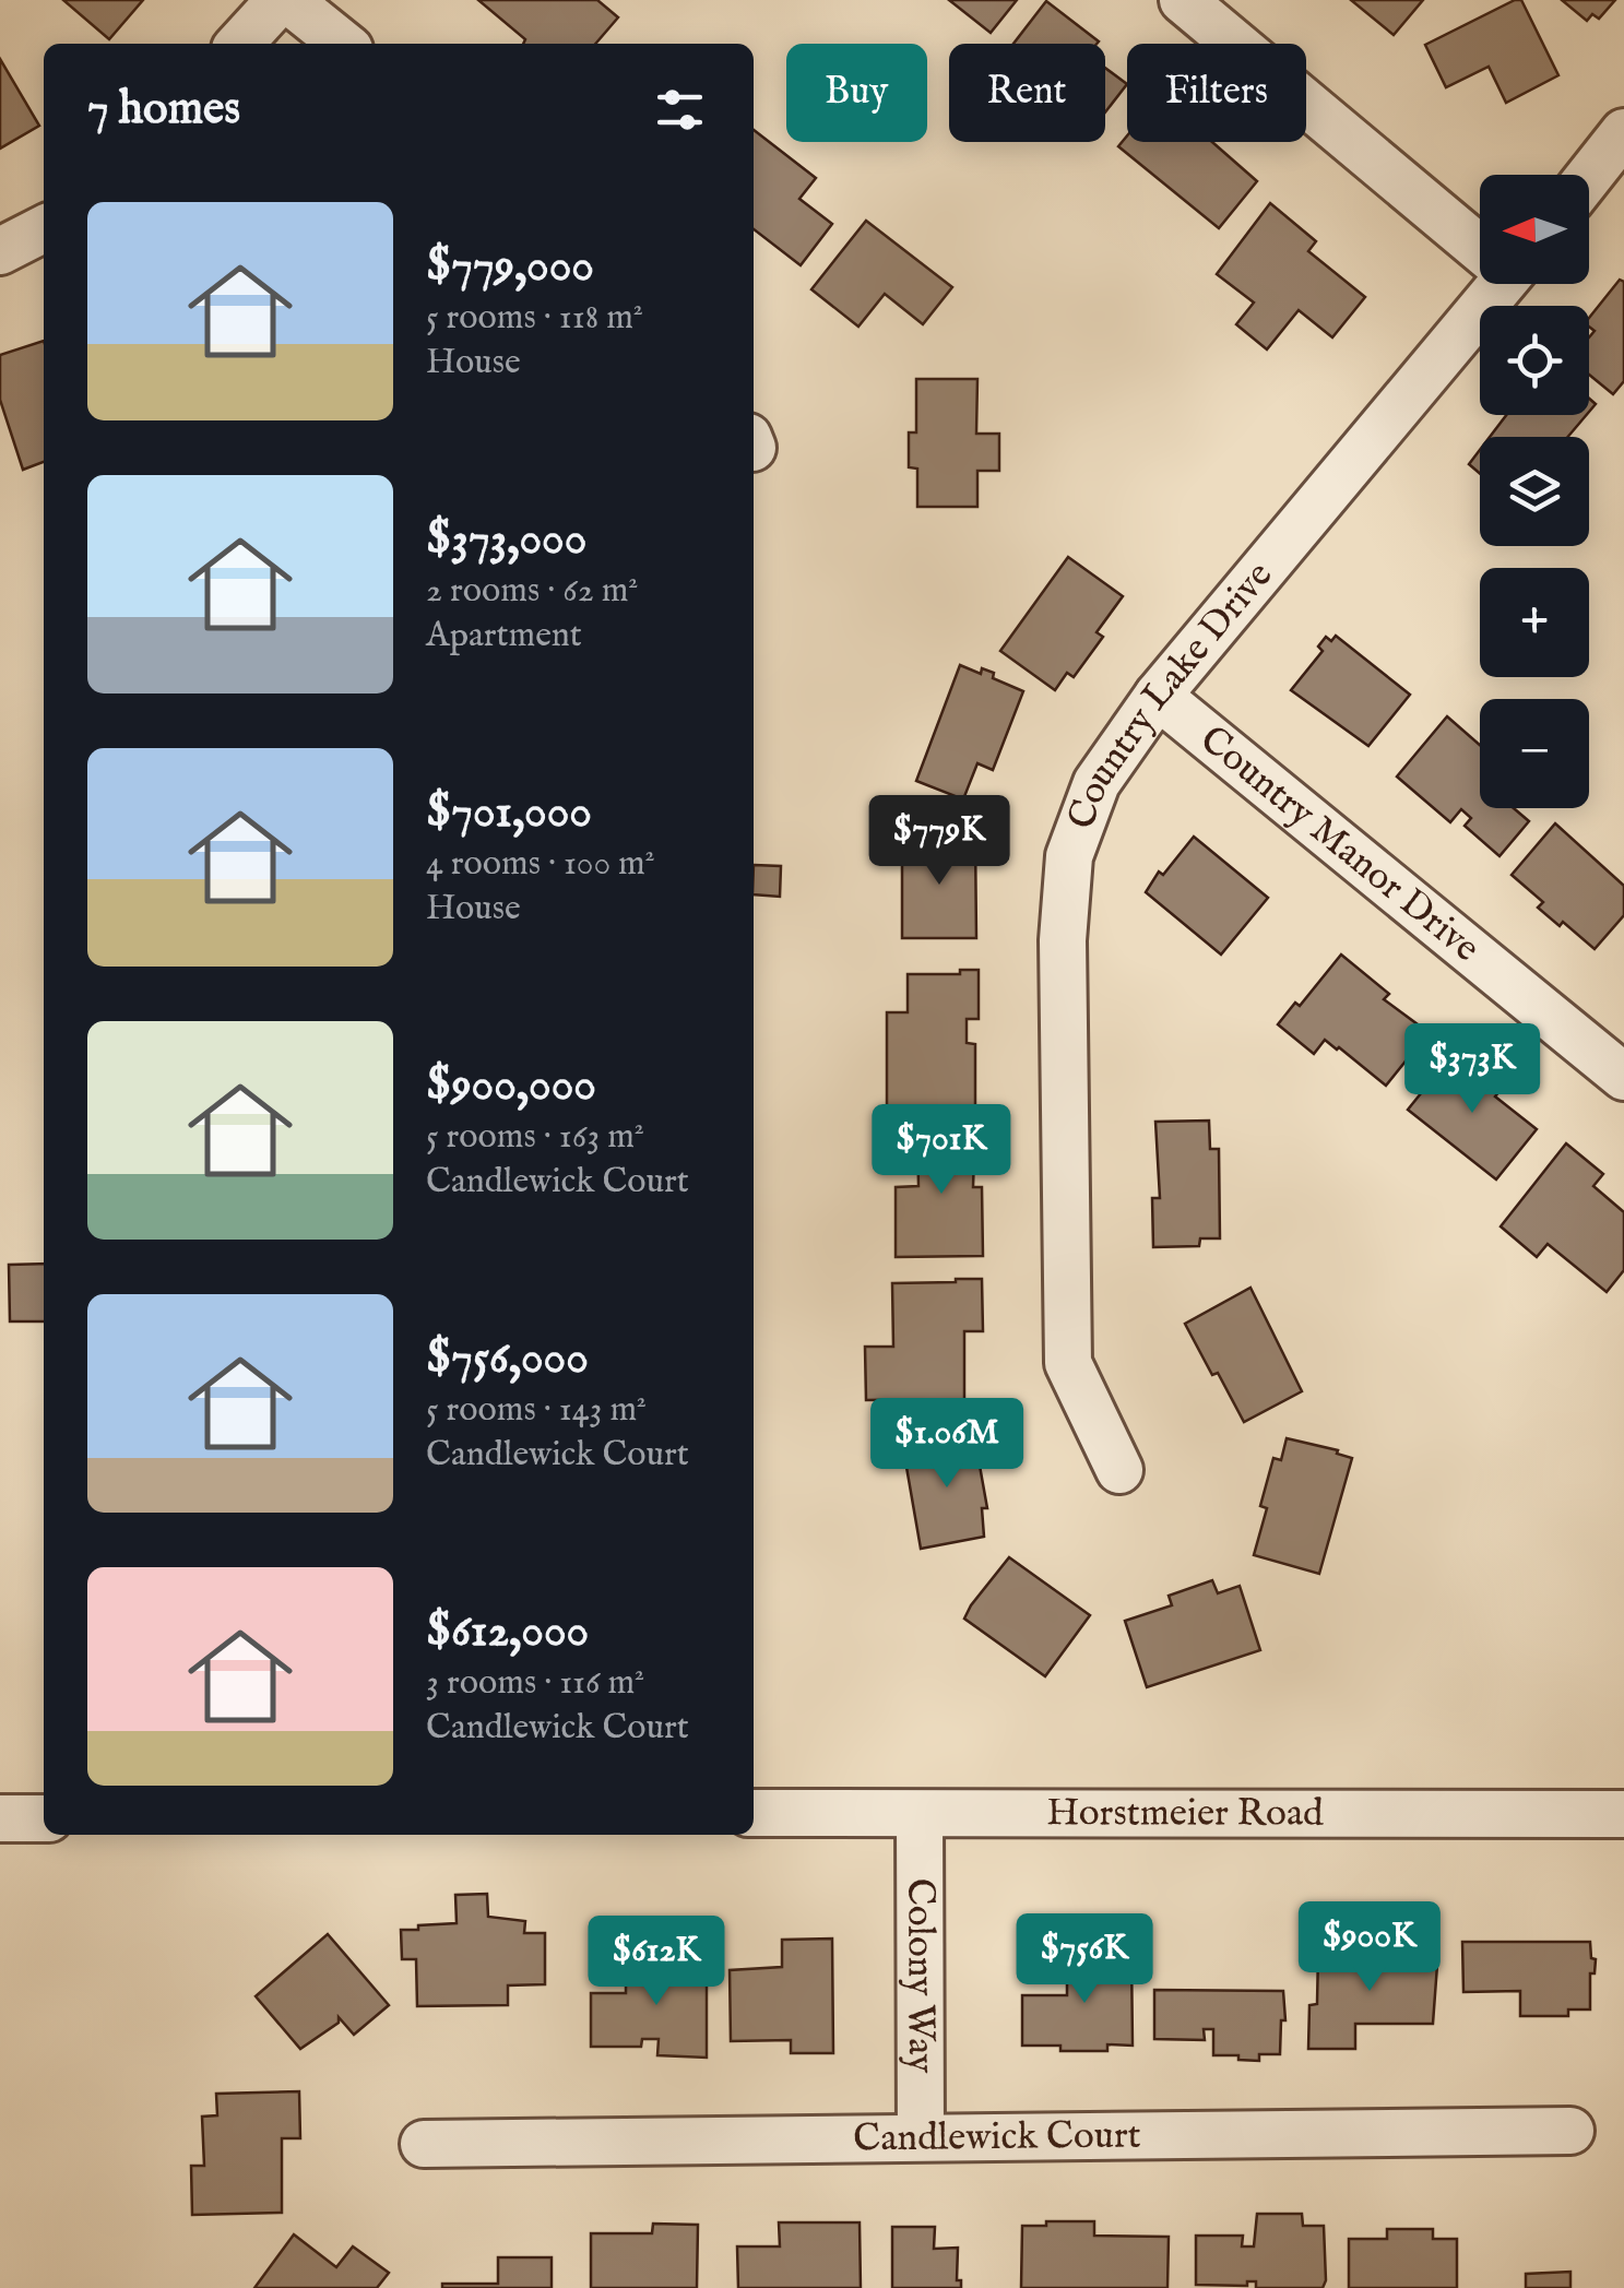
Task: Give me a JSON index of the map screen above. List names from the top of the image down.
{
  "streets": {
    "street": [
      "Country Lake Drive",
      "Country Manor Drive",
      "Horstmeier Road",
      "Colony Way",
      "Candlewick Court"
    ]
  },
  "crossings": [
    ["Country Lake Drive", "Country Manor Drive"],
    ["Horstmeier Road", "Colony Way"],
    ["Colony Way", "Candlewick Court"]
  ],
  "north": "left",
  "page": {
    "chip": ["Buy", "Rent", "Filters"],
    "heading": "7 homes",
    "map_buttons": ["+", "−"],
    "list": [
      {
        "name": "$779,000",
        "note": "5 rooms · 118 m² · House"
      },
      {
        "name": "$373,000",
        "note": "2 rooms · 62 m² · Apartment"
      },
      {
        "name": "$701,000",
        "note": "4 rooms · 100 m² · House"
      },
      {
        "name": "$900,000",
        "note": "5 rooms · 163 m² · Candlewick Court"
      },
      {
        "name": "$756,000",
        "note": "5 rooms · 143 m² · Candlewick Court"
      },
      {
        "name": "$612,000",
        "note": "3 rooms · 116 m² · Candlewick Court"
      }
    ],
    "price": [
      "$779K",
      "$373K",
      "$701K",
      "$1.06M",
      "$900K",
      "$756K",
      "$612K"
    ]
  }
}
